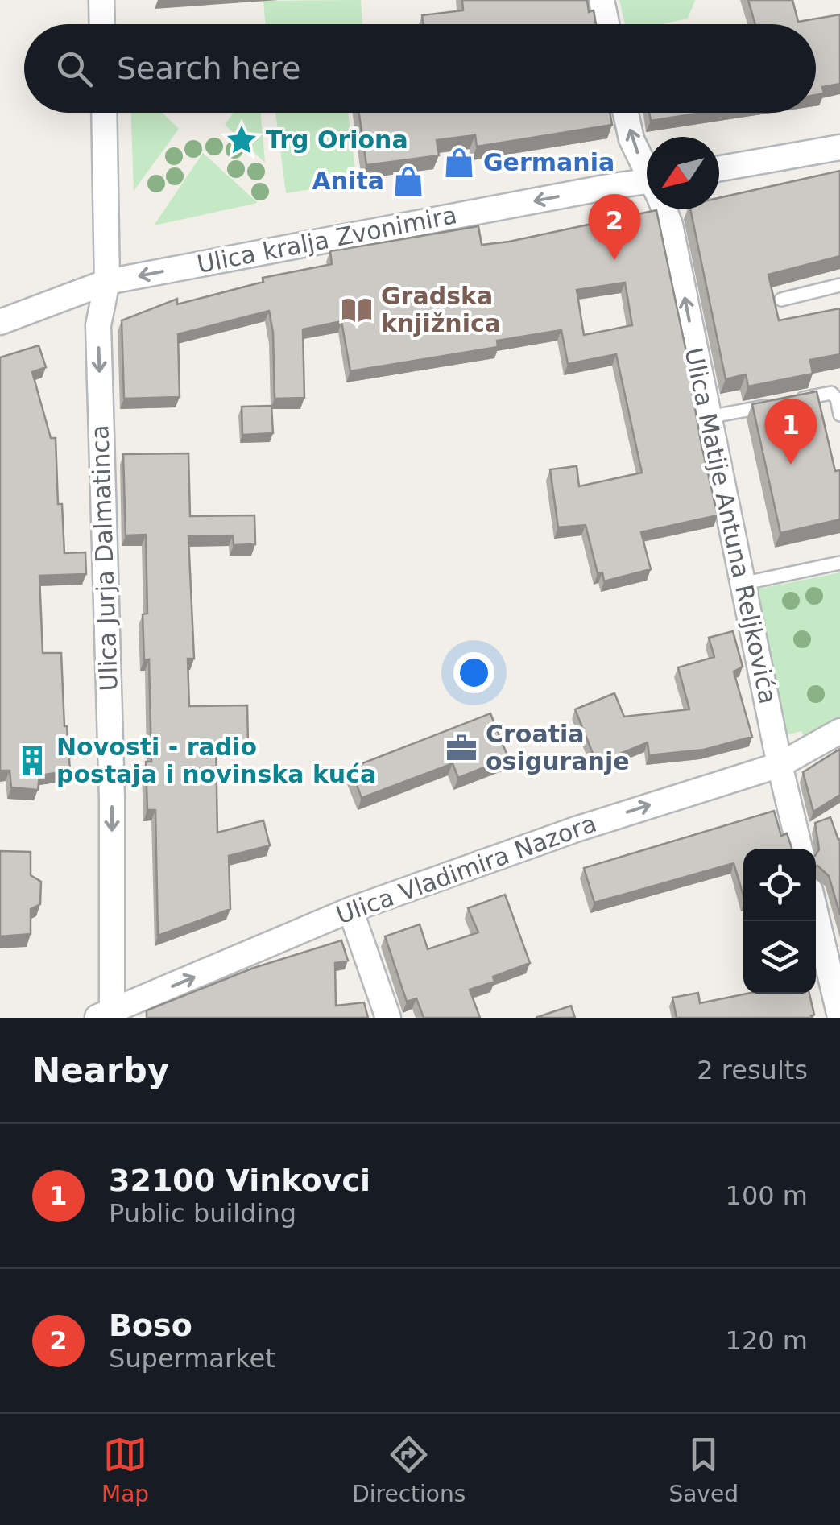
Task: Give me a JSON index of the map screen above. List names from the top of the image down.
{
  "streets": {
    "street": [
      "Ulica kralja Zvonimira",
      "Ulica Matije Antuna Reljkovića",
      "Ulica Jurja Dalmatinca",
      "Ulica Vladimira Nazora"
    ]
  },
  "crossings": [
    ["Ulica kralja Zvonimira", "Ulica Jurja Dalmatinca"],
    ["Ulica Matije Antuna Reljkovića", "Ulica Vladimira Nazora"],
    ["Ulica Jurja Dalmatinca", "Ulica Vladimira Nazora"]
  ],
  "one_way": [
    "Ulica kralja Zvonimira",
    "Ulica Matije Antuna Reljkovića",
    "Ulica Jurja Dalmatinca",
    "Ulica Vladimira Nazora"
  ],
  "places": {
    "place": ["Trg Oriona"],
    "shop": ["Germania", "Anita"],
    "library": ["Gradska knjižnica"],
    "office": ["Croatia osiguranje"],
    "building": ["Novosti - radio postaja i novinska kuća"]
  },
  "north": "bottom left",
  "page": {
    "search": "Search here",
    "pins": ["2", "1"],
    "heading": ["Nearby", "2 results"],
    "list": [
      {
        "mark": "1",
        "name": "32100 Vinkovci",
        "note": "Public building",
        "value": "100 m"
      },
      {
        "mark": "2",
        "name": "Boso",
        "note": "Supermarket",
        "value": "120 m"
      }
    ],
    "nav": ["Map", "Directions", "Saved"]
  }
}
